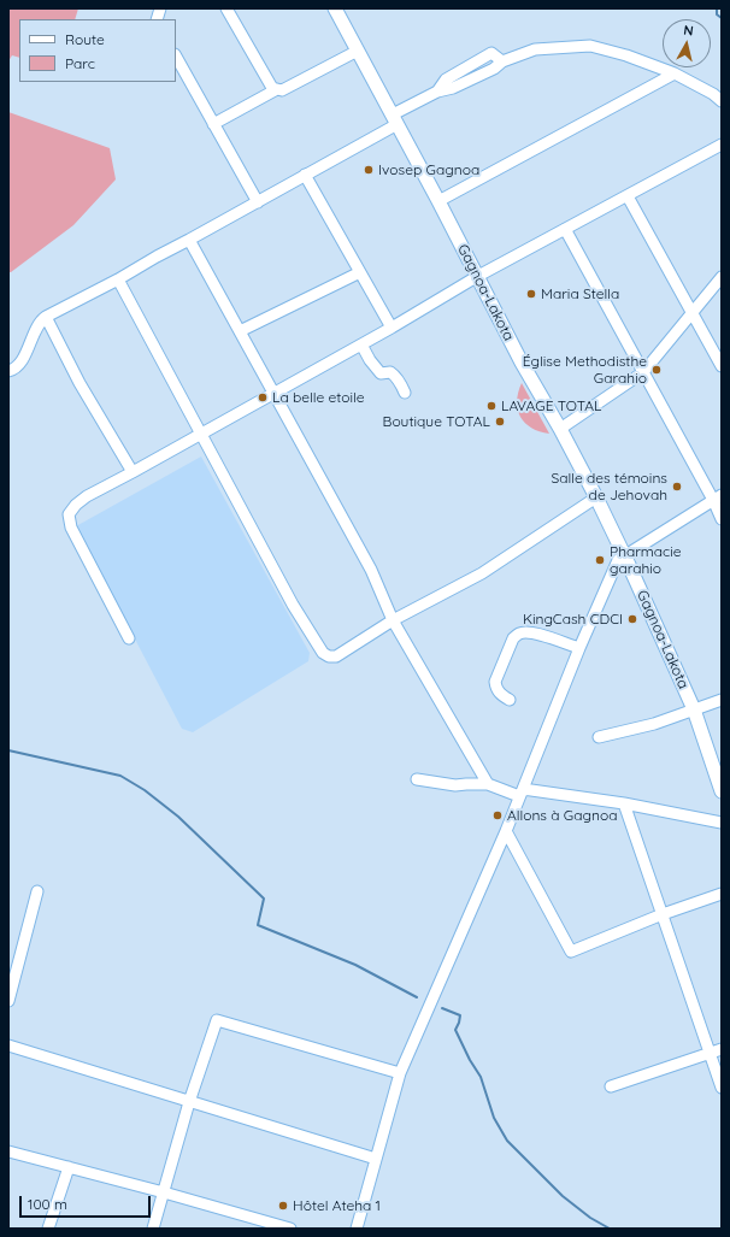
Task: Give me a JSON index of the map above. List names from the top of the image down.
{
  "streets": {
    "main road": ["Gagnoa-Lakota"]
  },
  "places": [
    "Ivosep Gagnoa",
    "Maria Stella",
    "Église Methodisthe Garahio",
    "La belle etoile",
    "LAVAGE TOTAL",
    "Boutique TOTAL",
    "Salle des témoins de Jehovah",
    "Pharmacie garahio",
    "KingCash CDCI",
    "Allons à Gagnoa",
    "Hôtel Ateha 1"
  ],
  "legend": ["Route", "Parc"],
  "scale_bar": "100 m",
  "north": "top"
}
